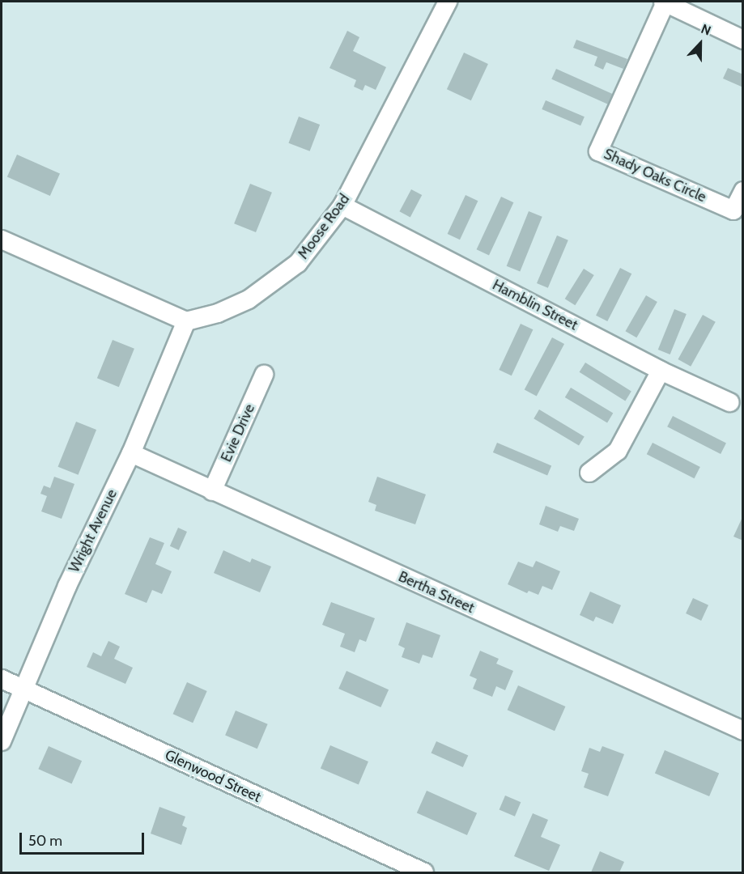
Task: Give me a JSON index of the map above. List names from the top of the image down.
{
  "streets": {
    "street": [
      "Shady Oaks Circle",
      "Moose Road",
      "Hamblin Street",
      "Evie Drive",
      "Wright Avenue",
      "Bertha Street",
      "Glenwood Street"
    ]
  },
  "crossings": [
    ["Moose Road", "Hamblin Street"],
    ["Moose Road", "Wright Avenue"],
    ["Evie Drive", "Bertha Street"],
    ["Wright Avenue", "Bertha Street"],
    ["Wright Avenue", "Glenwood Street"]
  ],
  "scale_bar": "50 m",
  "north": "top"
}
